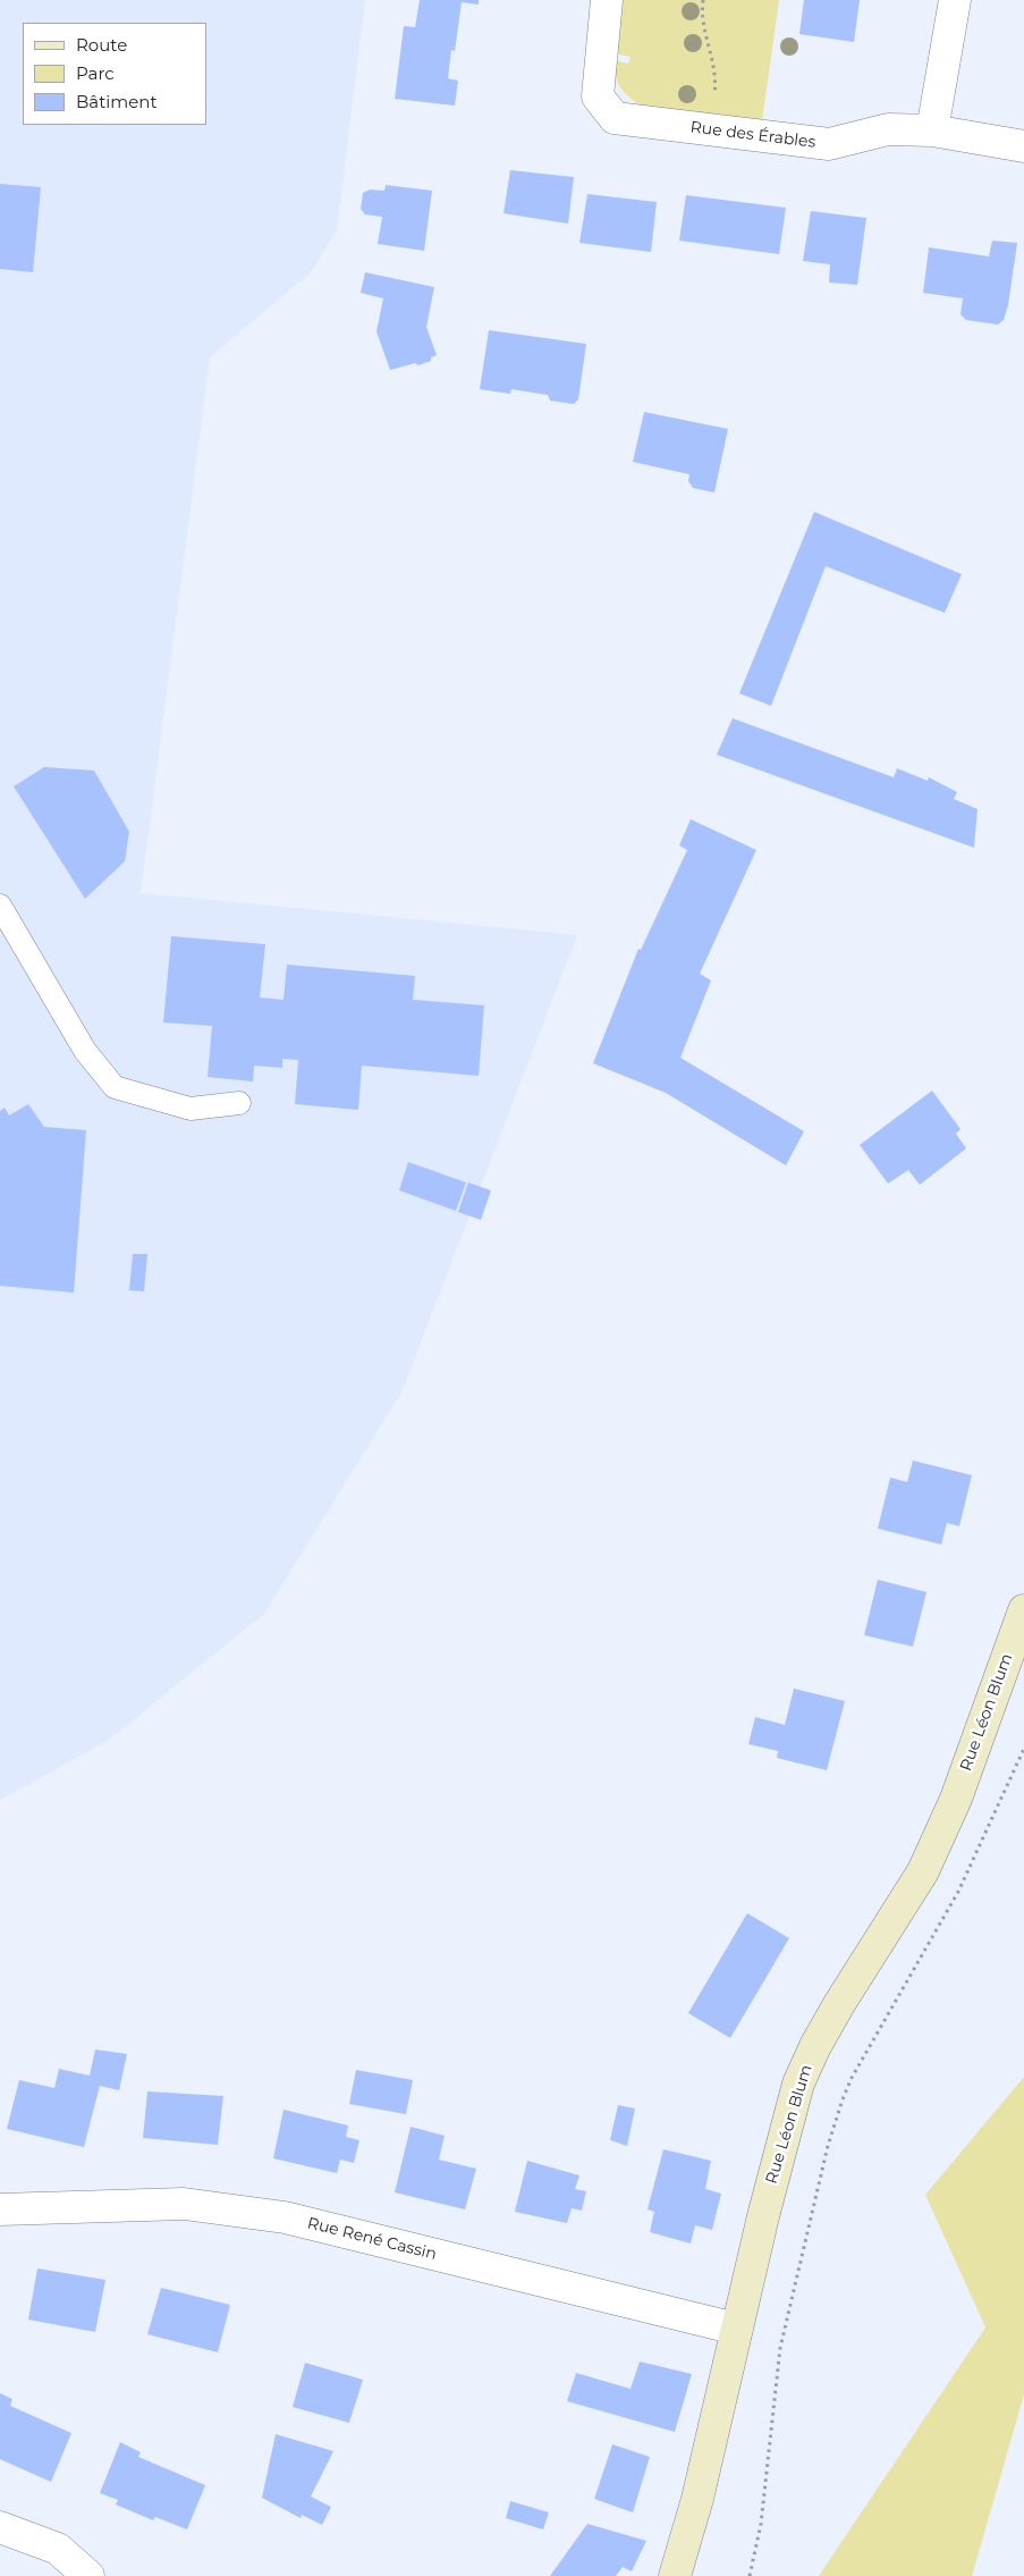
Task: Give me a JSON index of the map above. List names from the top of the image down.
{
  "streets": {
    "street": ["Rue des Érables", "Rue Léon Blum", "Rue René Cassin"]
  },
  "crossings": [
    ["Rue Léon Blum", "Rue René Cassin"]
  ],
  "legend": ["Route", "Parc", "Bâtiment"]
}
